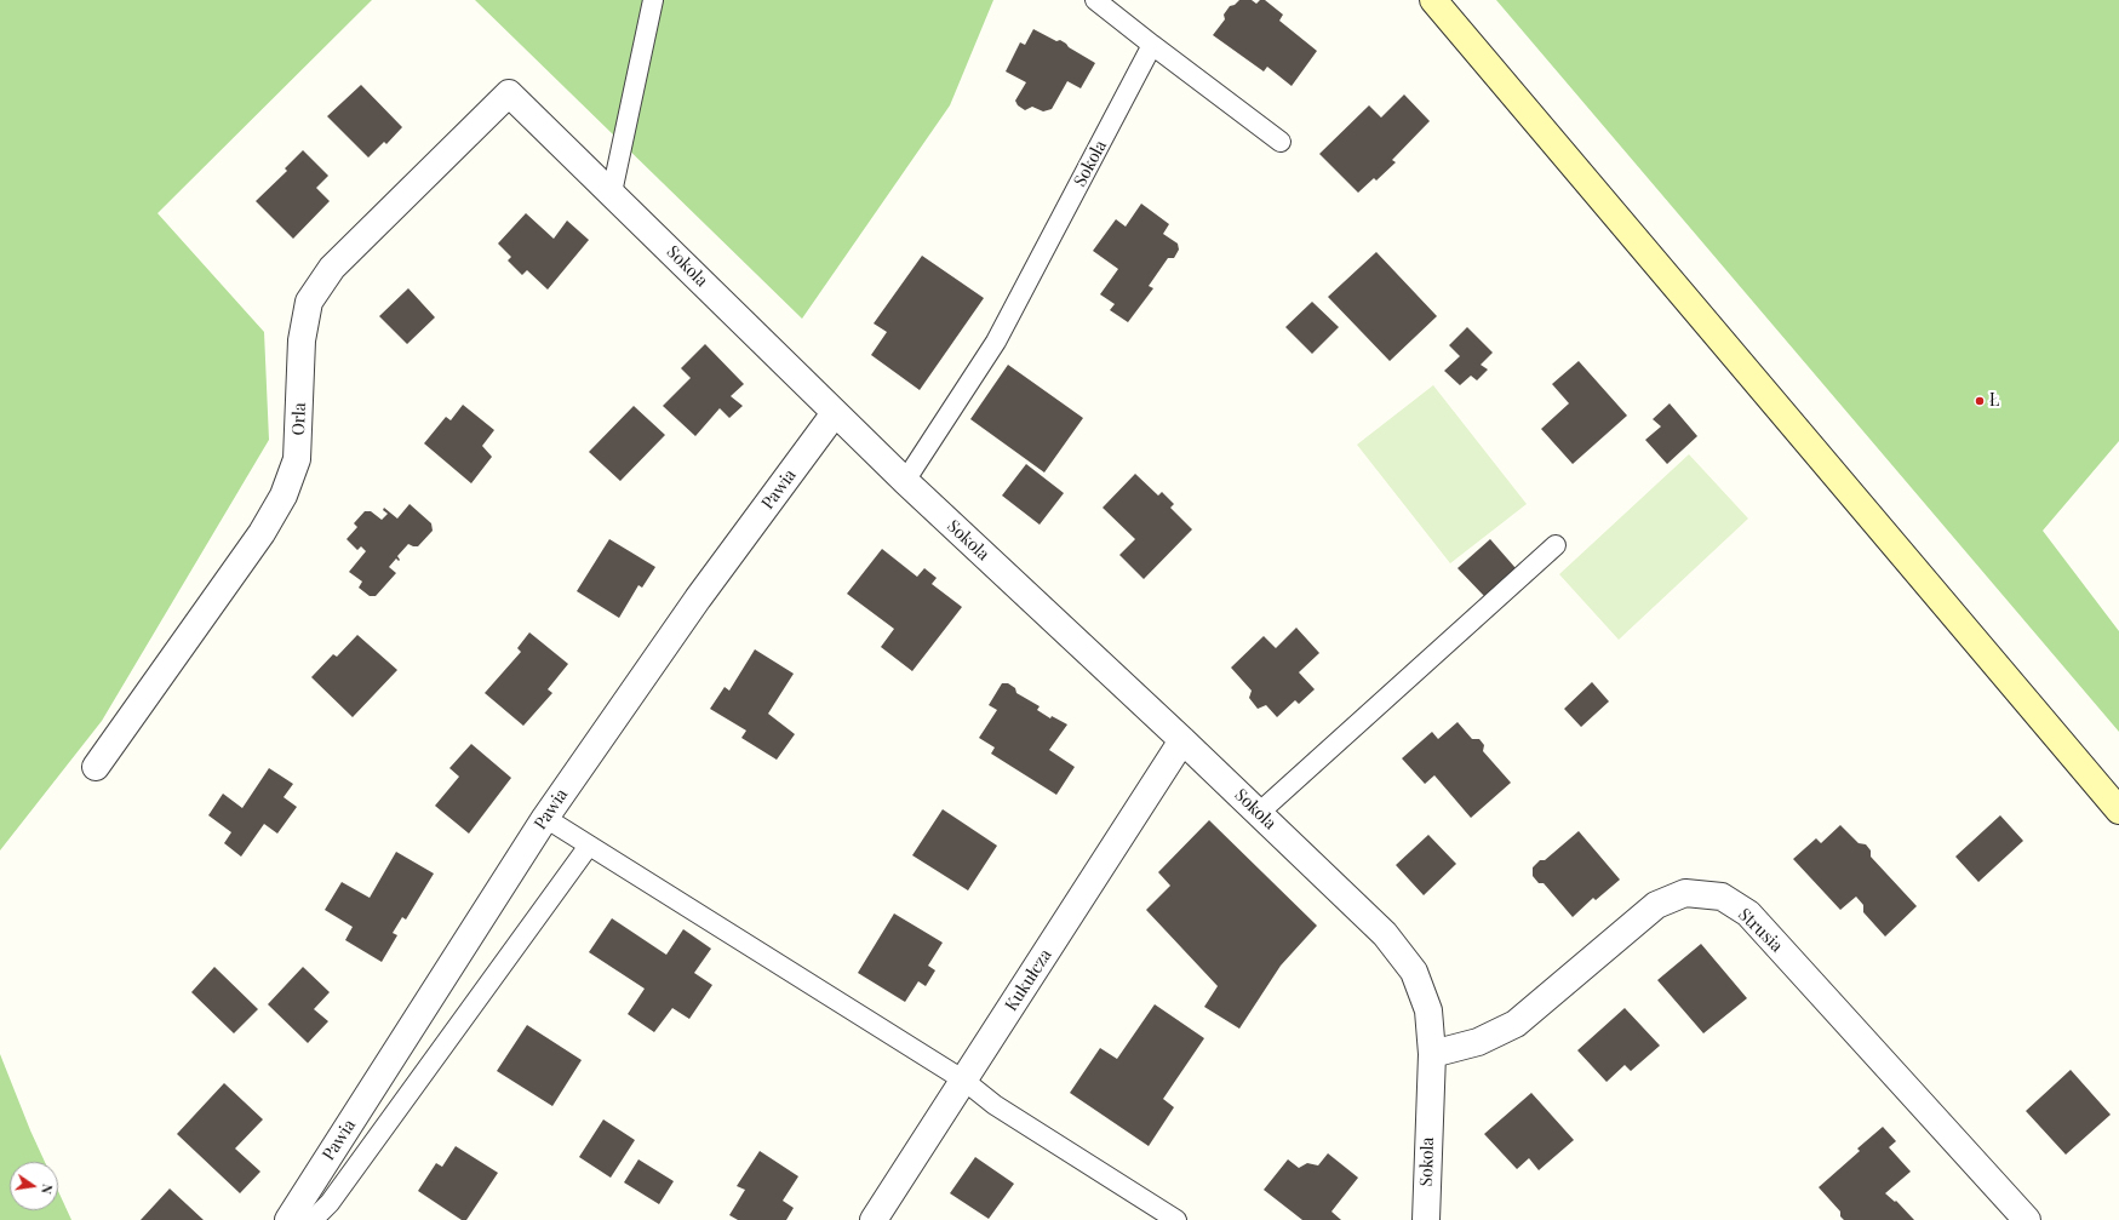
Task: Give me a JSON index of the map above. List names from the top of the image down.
{
  "streets": {
    "street": [
      "Sokola",
      "Orla",
      "Pawia",
      "Strusia",
      "Kukułcza"
    ]
  },
  "crossings": [
    ["Sokola", "Orla"],
    ["Sokola", "Pawia"],
    ["Sokola", "Strusia"],
    ["Sokola", "Kukułcza"]
  ],
  "places": ["Ł"],
  "north": "right"
}
